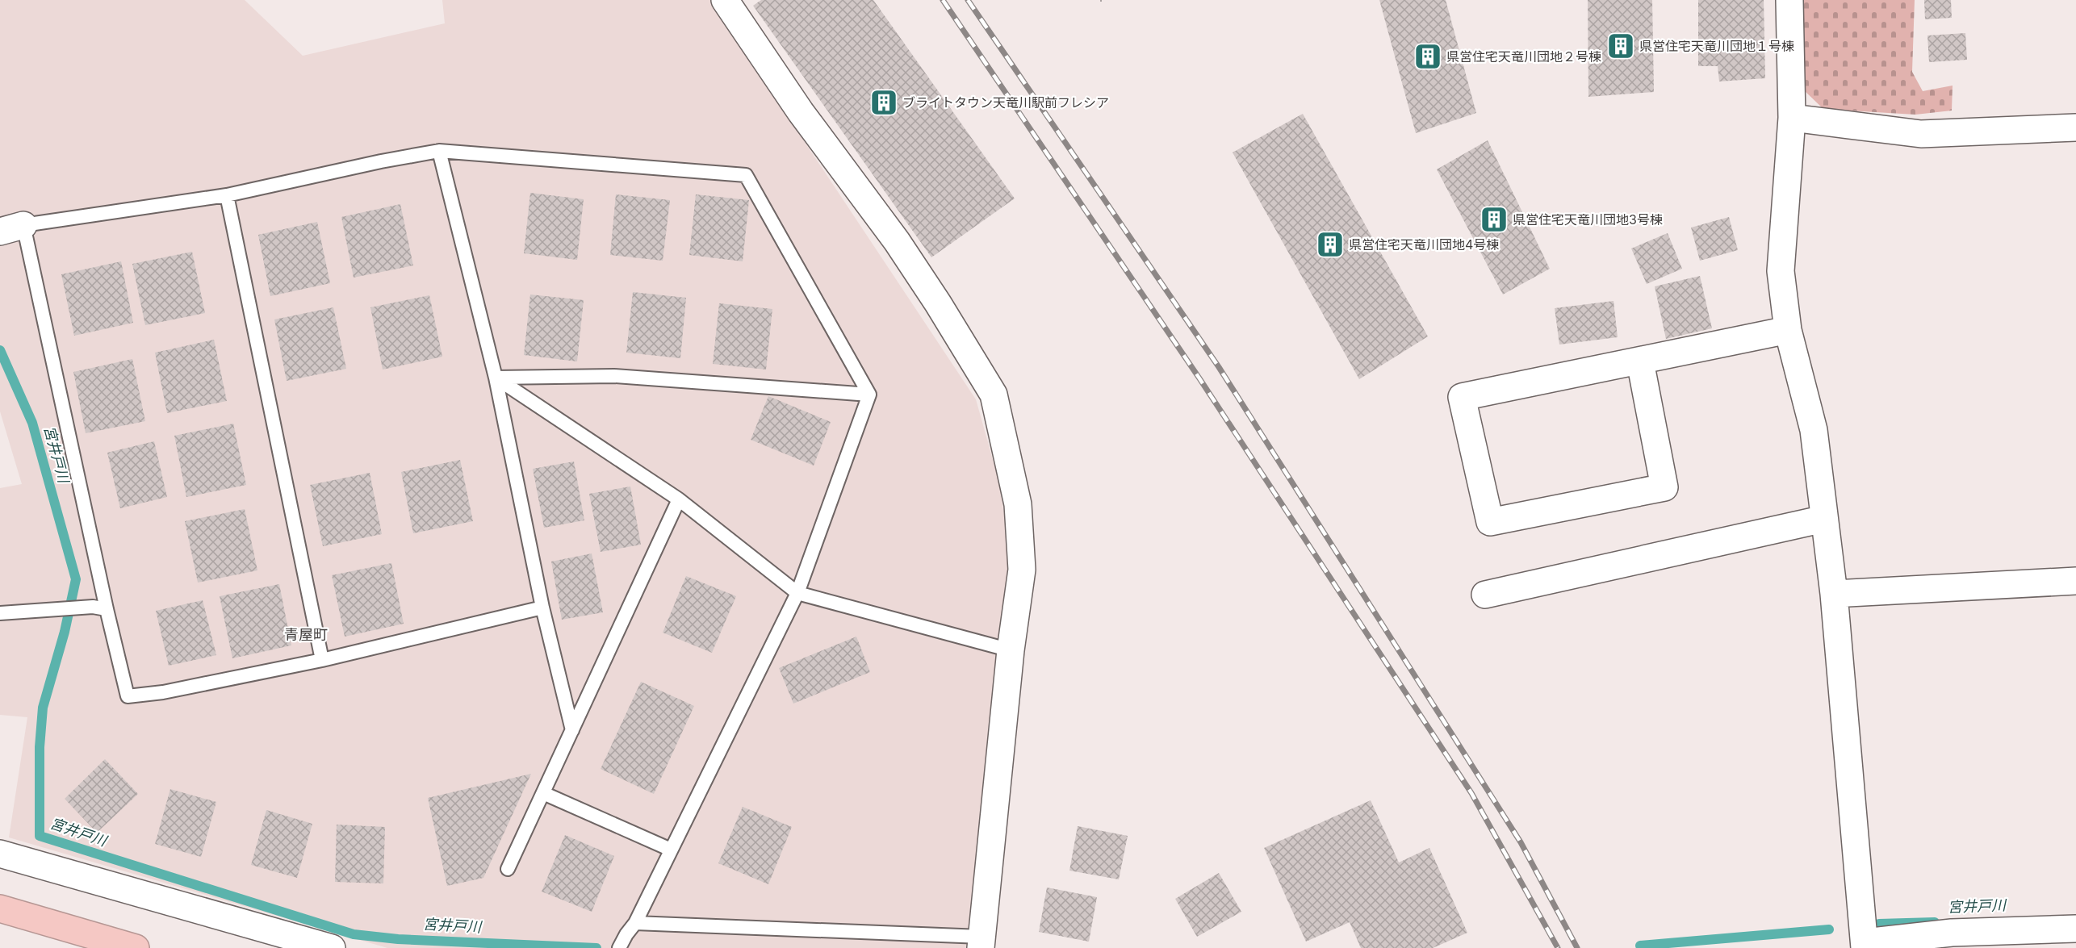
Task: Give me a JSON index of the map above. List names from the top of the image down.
{
  "districts": ["青屋町"],
  "water": ["宮井戸川"],
  "places": {
    "building": [
      "県営住宅天竜川団地１号棟",
      "県営住宅天竜川団地２号棟",
      "ブライトタウン天竜川駅前フレシア",
      "県営住宅天竜川団地3号棟",
      "県営住宅天竜川団地4号棟"
    ]
  }
}
